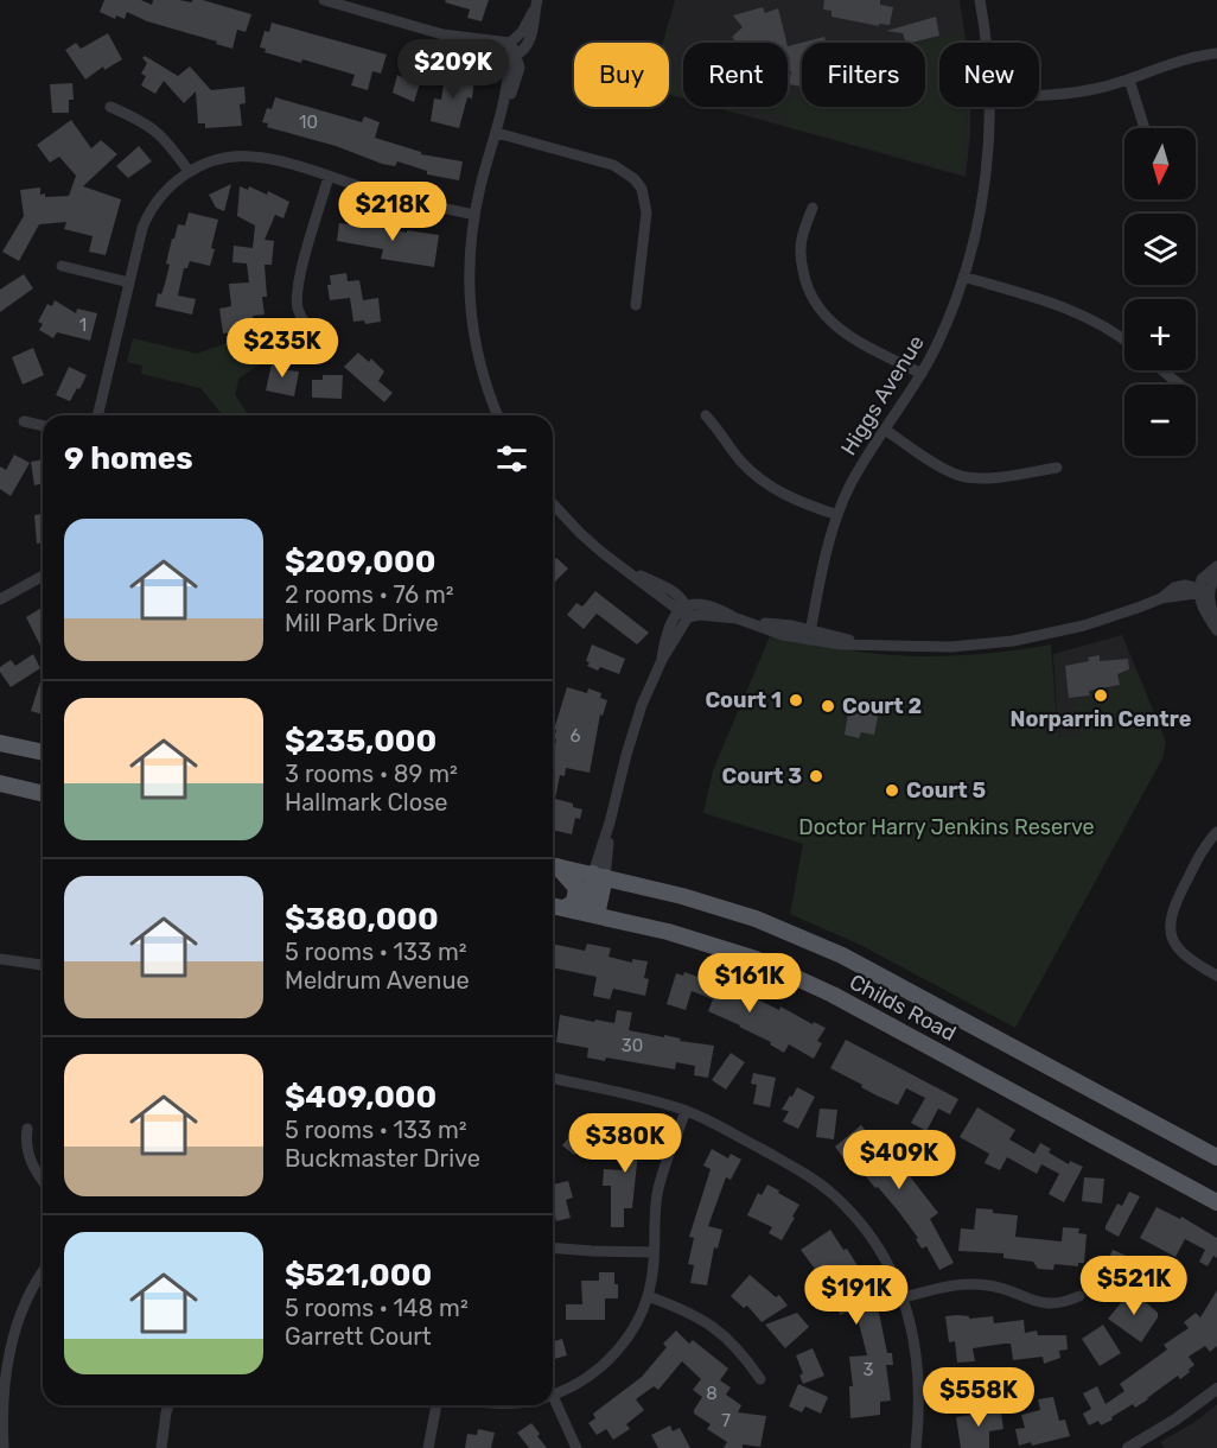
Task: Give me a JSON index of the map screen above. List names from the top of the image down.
{
  "streets": {
    "main road": ["Childs Road"],
    "street": ["Higgs Avenue"]
  },
  "parks": ["Doctor Harry Jenkins Reserve"],
  "places": [
    "Norparrin Centre",
    "Court 1",
    "Court 2",
    "Court 3",
    "Court 5"
  ],
  "house_numbers": [
    "10",
    "1",
    "6",
    "30",
    "3",
    "8",
    "7"
  ],
  "north": "bottom",
  "page": {
    "price": [
      "$209K",
      "$218K",
      "$235K",
      "$161K",
      "$380K",
      "$409K",
      "$521K",
      "$191K",
      "$558K"
    ],
    "chip": [
      "Buy",
      "Rent",
      "Filters",
      "New"
    ],
    "map_buttons": ["+", "−"],
    "heading": "9 homes",
    "list": [
      {
        "name": "$209,000",
        "note": "2 rooms · 76 m² · Mill Park Drive"
      },
      {
        "name": "$235,000",
        "note": "3 rooms · 89 m² · Hallmark Close"
      },
      {
        "name": "$380,000",
        "note": "5 rooms · 133 m² · Meldrum Avenue"
      },
      {
        "name": "$409,000",
        "note": "5 rooms · 133 m² · Buckmaster Drive"
      },
      {
        "name": "$521,000",
        "note": "5 rooms · 148 m² · Garrett Court"
      }
    ]
  }
}
